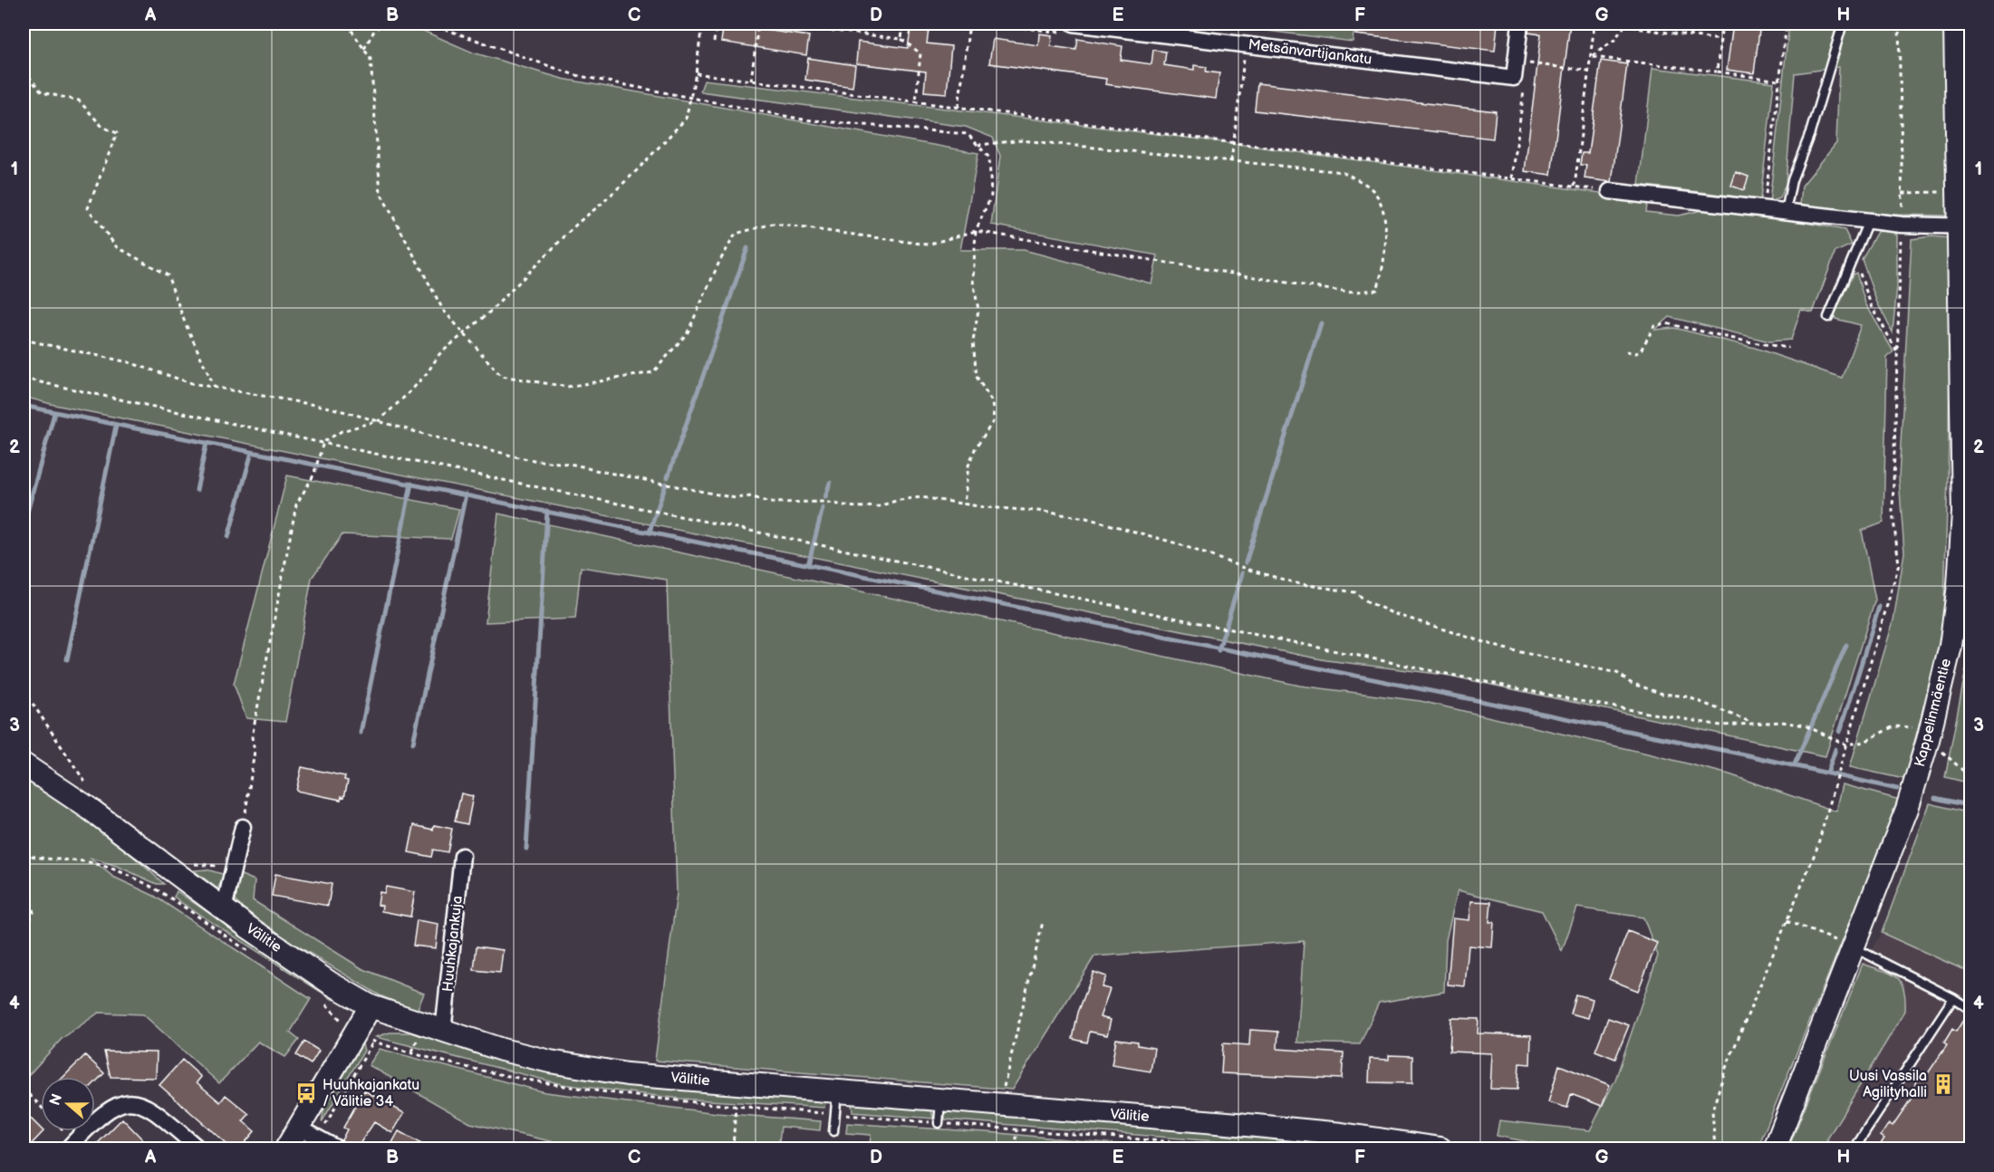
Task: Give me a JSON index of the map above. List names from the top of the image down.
{
  "streets": {
    "main road": ["Kappelinmäentie", "Välitie"],
    "street": ["Metsänvartijankatu", "Huuhkajankuja"]
  },
  "crossings": [
    ["Välitie", "Huuhkajankuja"]
  ],
  "places": {
    "building": ["Uusi Vassila Agilityhalli"],
    "bus stop": ["Huuhkajankatu / Välitie 34"]
  },
  "north": "left",
  "grid": {
    "columns": [
      "A",
      "B",
      "C",
      "D",
      "E",
      "F",
      "G",
      "H"
    ],
    "rows": [
      "1",
      "2",
      "3",
      "4"
    ]
  }
}
